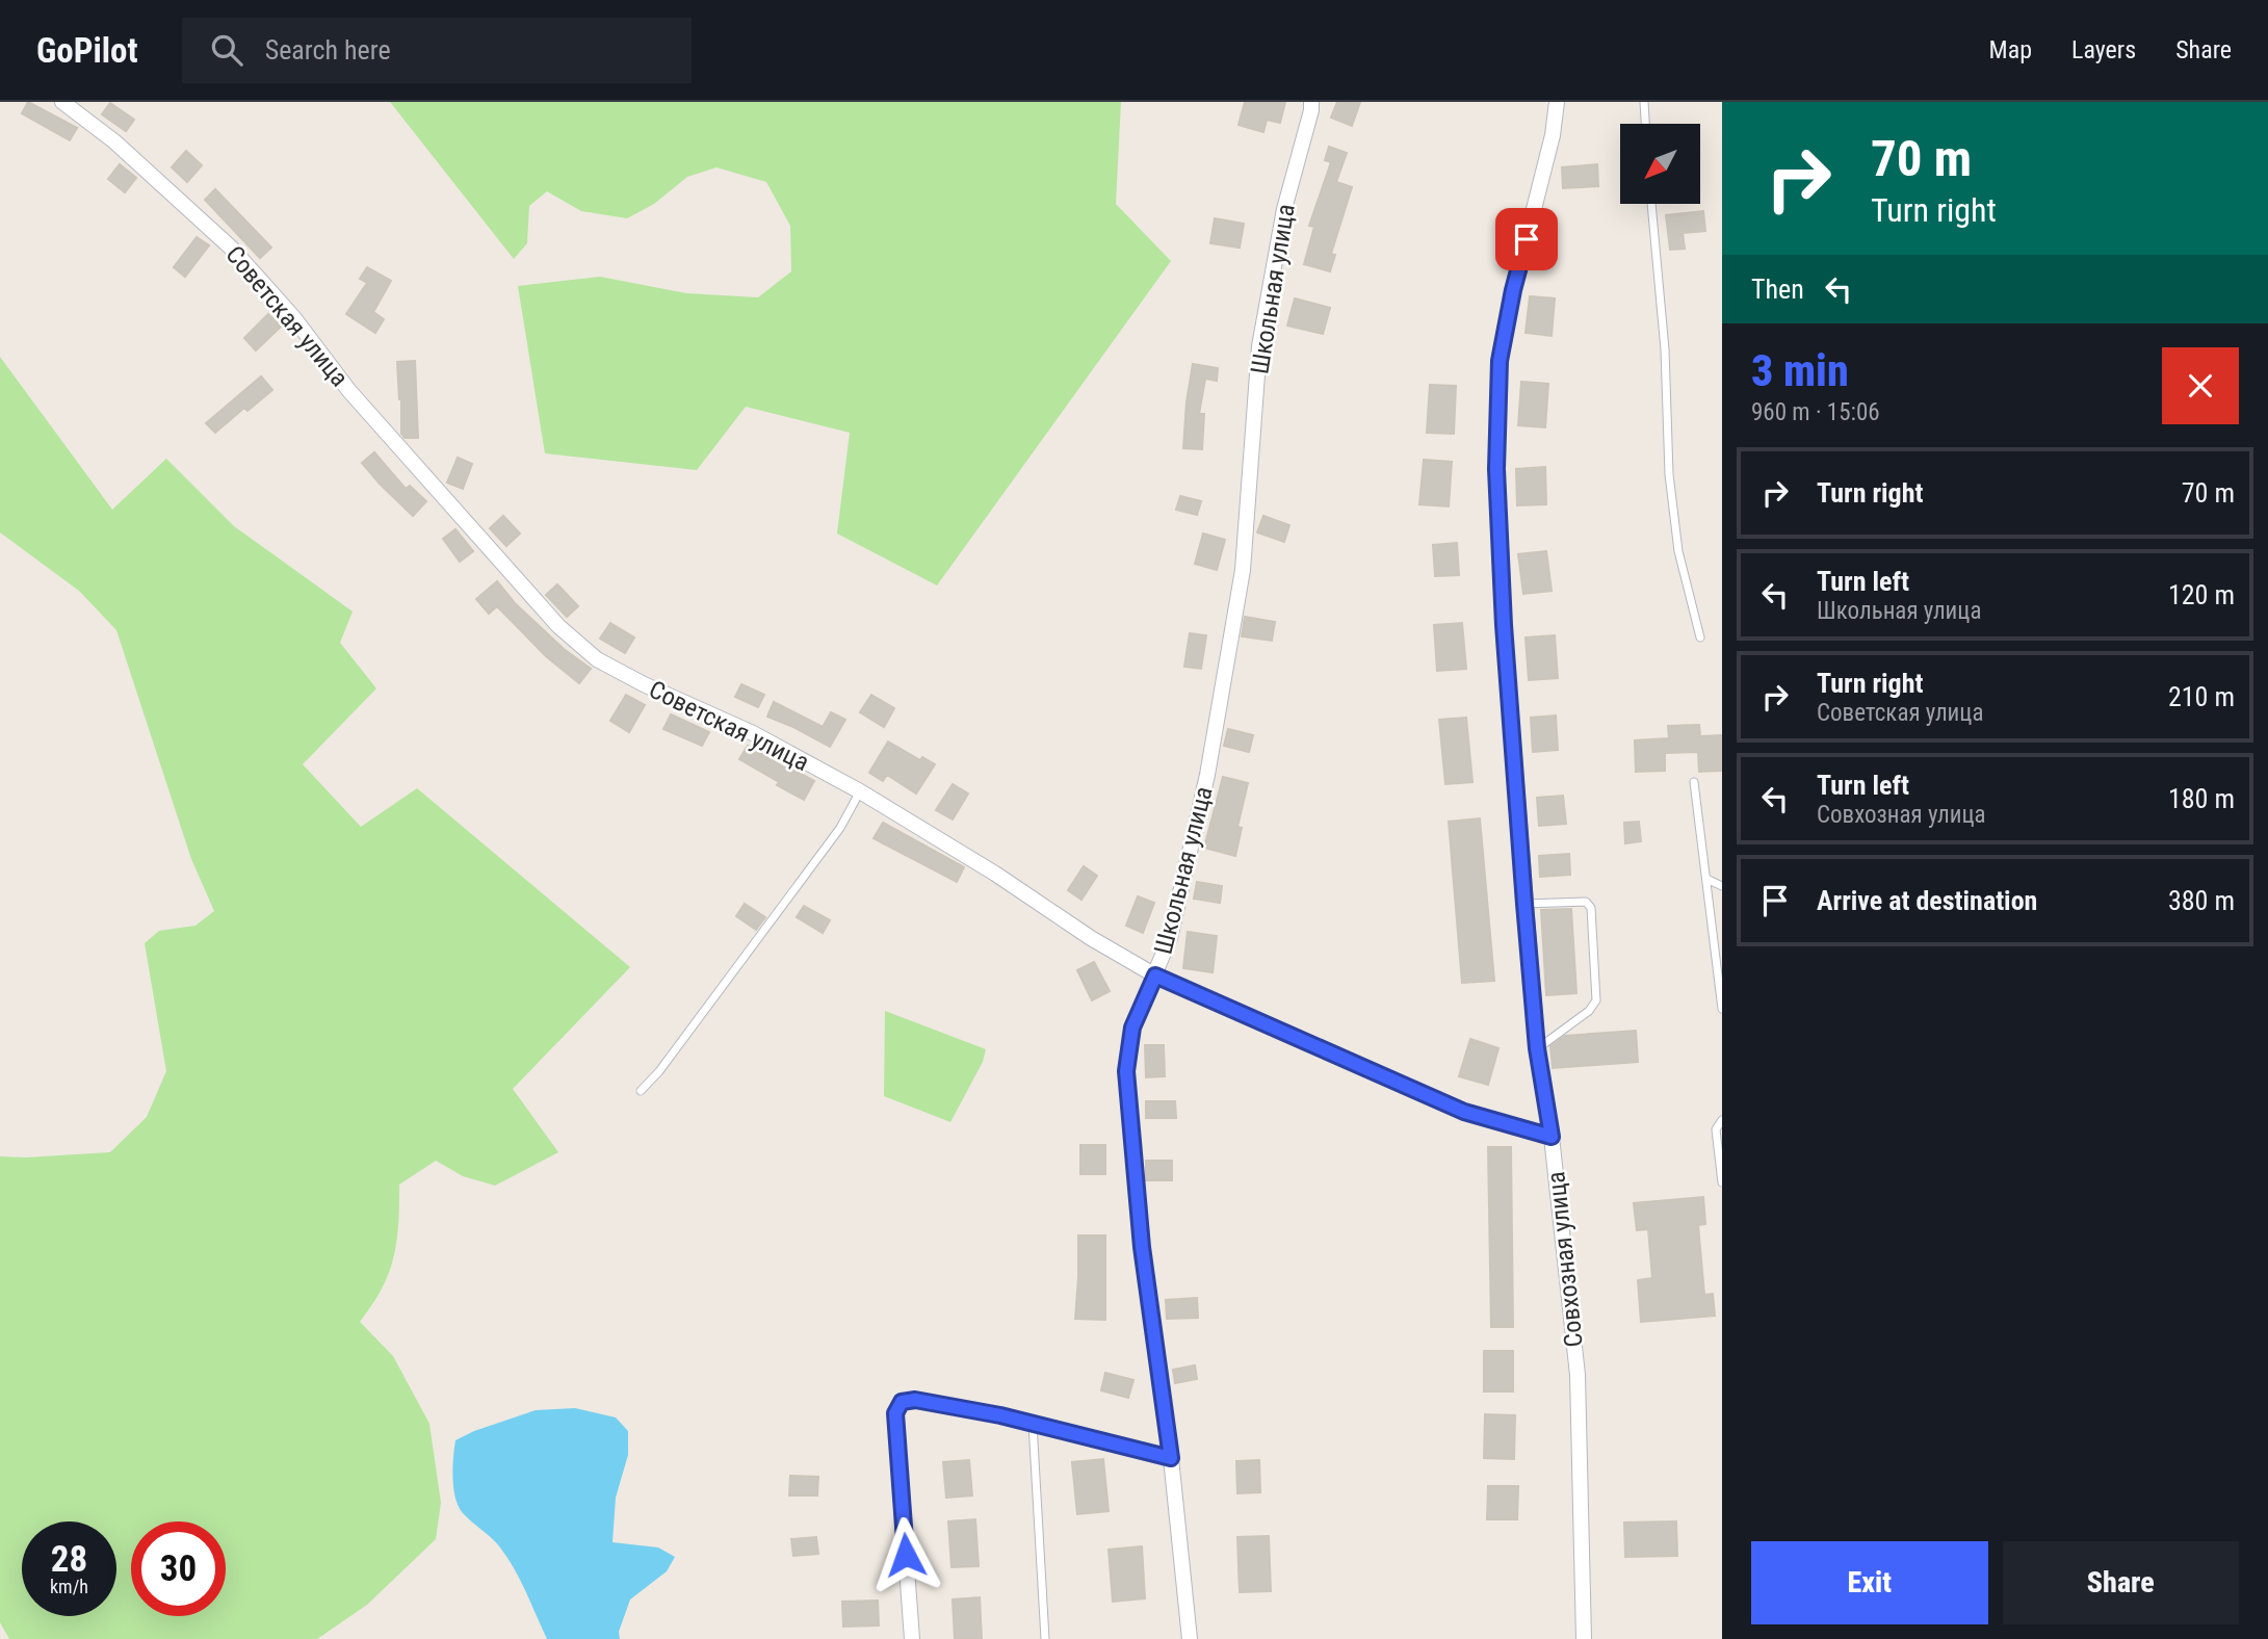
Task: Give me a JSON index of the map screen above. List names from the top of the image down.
{
  "streets": {
    "street": ["Школьная улица", "Советская улица", "Совхозная улица"]
  },
  "crossings": [
    ["Школьная улица", "Советская улица"],
    ["Советская улица", "Совхозная улица"]
  ],
  "north": "bottom left",
  "page": {
    "header": "GoPilot",
    "search": "Search here",
    "nav": ["Map", "Layers", "Share"],
    "turn": ["70 m", "Turn right"],
    "then": "Then",
    "heading": ["3 min", "960 m · 15:06"],
    "list": [
      {
        "name": "Turn right",
        "value": "70 m"
      },
      {
        "name": "Turn left",
        "note": "Школьная улица",
        "value": "120 m"
      },
      {
        "name": "Turn right",
        "note": "Советская улица",
        "value": "210 m"
      },
      {
        "name": "Turn left",
        "note": "Совхозная улица",
        "value": "180 m"
      },
      {
        "name": "Arrive at destination",
        "value": "380 m"
      }
    ],
    "speed": "28 km/h",
    "limit": "30",
    "buttons": ["Exit", "Share"]
  }
}
